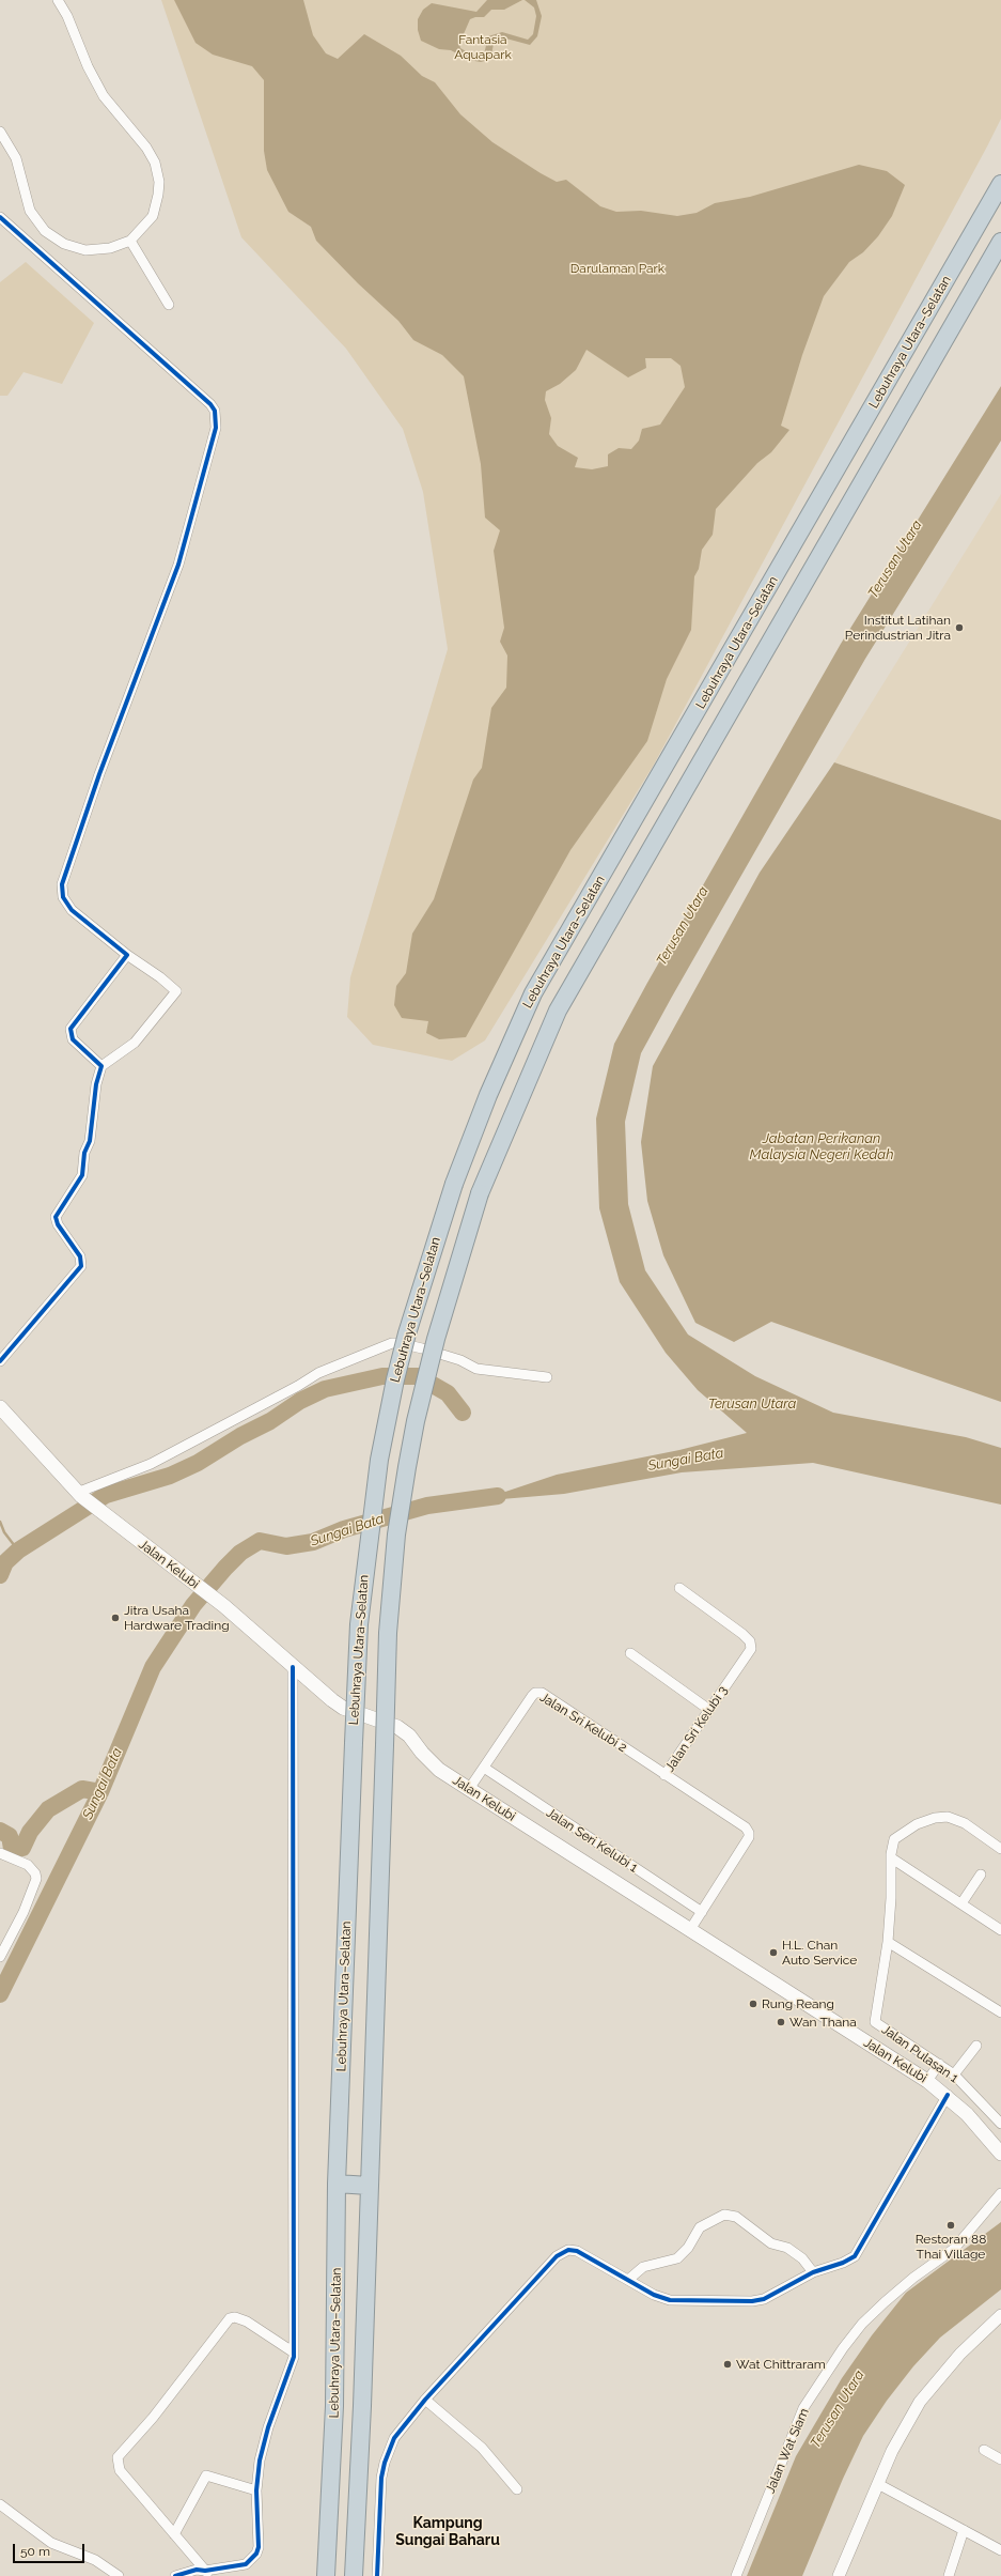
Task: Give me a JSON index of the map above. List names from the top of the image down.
{
  "streets": {
    "highway": ["Lebuhraya Utara–Selatan"],
    "main road": ["Jalan Kelubi"],
    "street": [
      "Jalan Sri Kelubi 2",
      "Jalan Sri Kelubi 3",
      "Jalan Seri Kelubi 1",
      "Jalan Pulasan 1",
      "Jalan Wat Siam"
    ]
  },
  "crossings": [
    ["Jalan Kelubi", "Jalan Sri Kelubi 2"],
    ["Jalan Kelubi", "Jalan Sri Kelubi 3"],
    ["Jalan Sri Kelubi 2", "Jalan Sri Kelubi 3"],
    ["Jalan Sri Kelubi 2", "Jalan Seri Kelubi 1"],
    ["Jalan Sri Kelubi 3", "Jalan Seri Kelubi 1"]
  ],
  "districts": ["Kampung Sungai Baharu"],
  "water": ["Terusan Utara", "Jabatan Perikanan Malaysia Negeri Kedah", "Sungai Bata"],
  "parks": ["Fantasia Aquapark", "Darulaman Park"],
  "places": [
    "Institut Latihan Perindustrian Jitra",
    "Jitra Usaha Hardware Trading",
    "H.L. Chan Auto Service",
    "Rung Reang",
    "Wan Thana",
    "Restoran 88 Thai Village",
    "Wat Chittraram"
  ],
  "scale_bar": "50 m"
}
